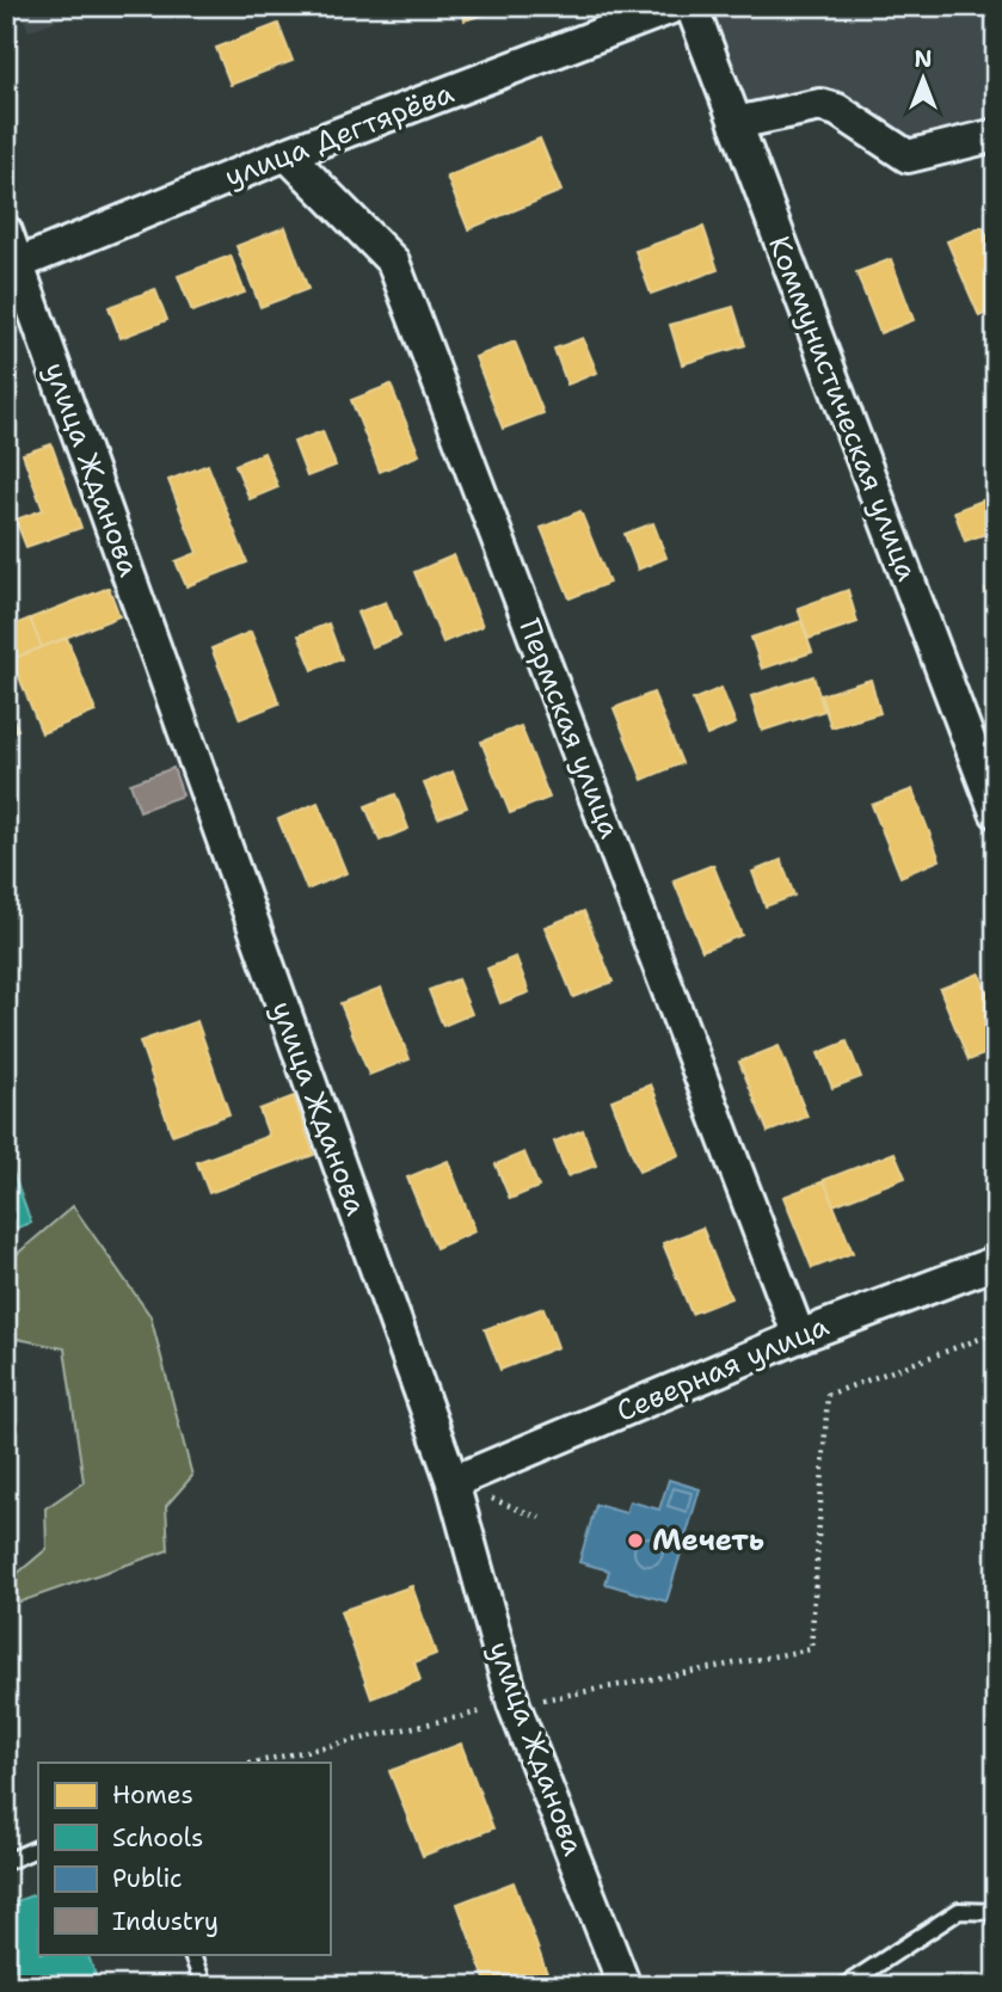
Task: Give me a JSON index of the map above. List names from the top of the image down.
{
  "streets": {
    "street": [
      "улица Дегтярёва",
      "Коммунистическая улица",
      "улица Жданова",
      "Пермская улица",
      "Северная улица"
    ]
  },
  "crossings": [
    ["улица Дегтярёва", "улица Жданова"],
    ["улица Дегтярёва", "Пермская улица"],
    ["улица Жданова", "Северная улица"],
    ["Пермская улица", "Северная улица"]
  ],
  "places": ["Мечеть"],
  "legend": [
    "Homes",
    "Schools",
    "Public",
    "Industry"
  ],
  "north": "top"
}
